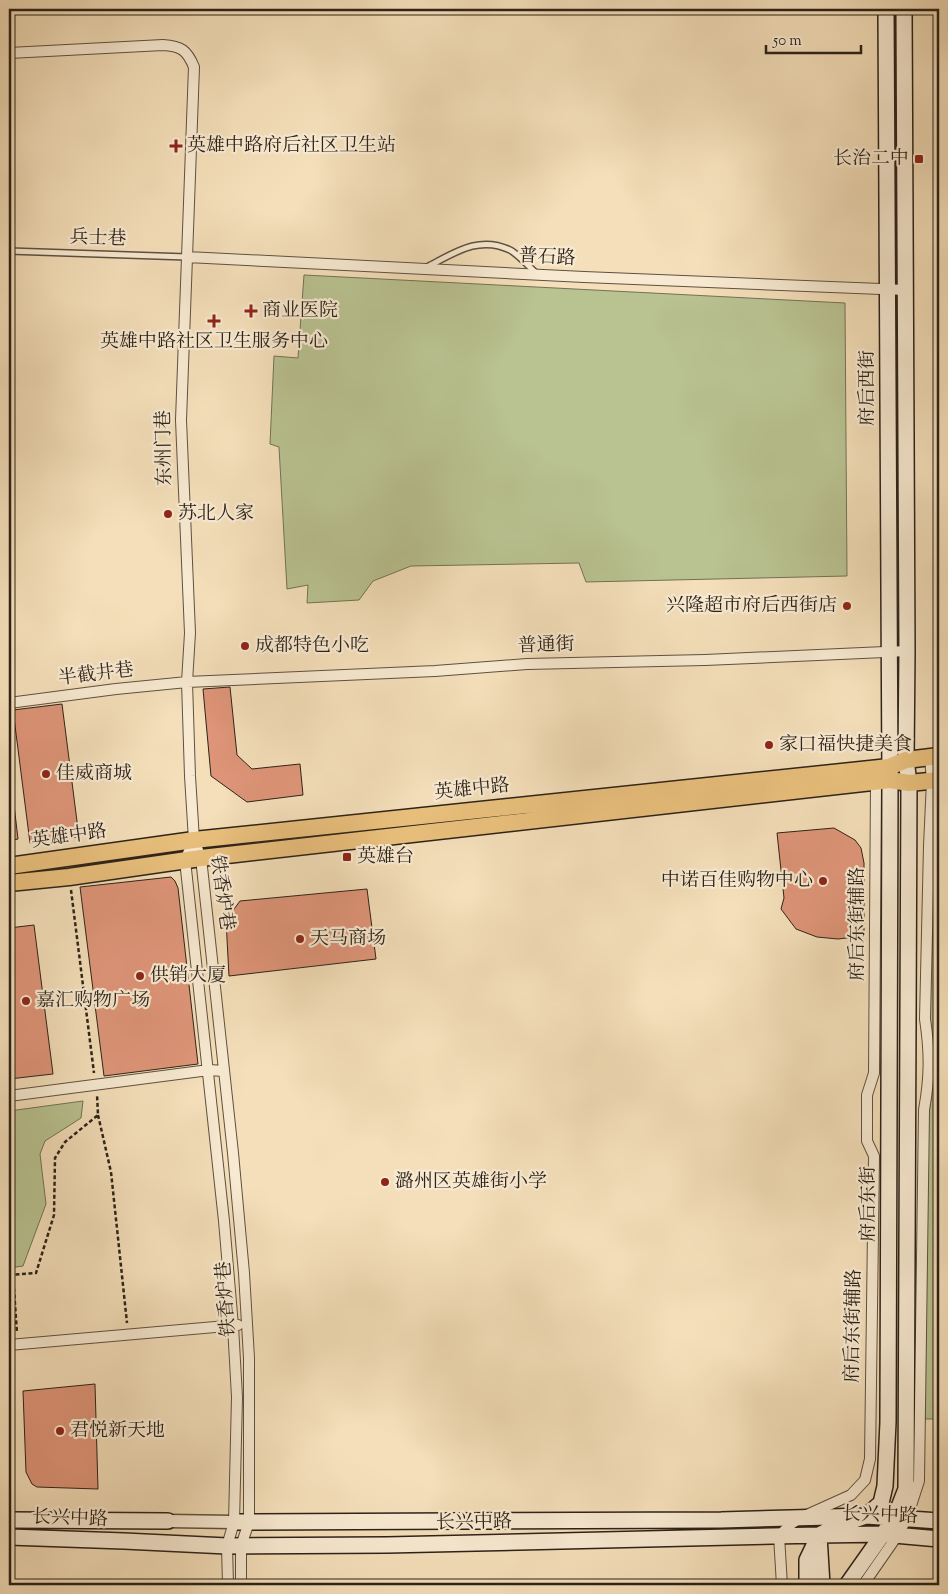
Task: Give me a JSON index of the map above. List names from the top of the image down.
{
  "streets": {
    "main road": [
      "府后西街",
      "英雄中路",
      "府后东街",
      "长兴中路"
    ],
    "street": [
      "普石路",
      "东州门巷",
      "普通街",
      "半截井巷",
      "铁香炉巷",
      "府后东街辅路"
    ],
    "lane": ["兵士巷"]
  },
  "crossings": [
    ["兵士巷", "普石路"],
    ["兵士巷", "东州门巷"],
    ["普石路", "府后西街"],
    ["普石路", "东州门巷"],
    ["府后西街", "普通街"],
    ["府后西街", "英雄中路"],
    ["府后西街", "府后东街辅路"],
    ["府后西街", "府后东街"],
    ["东州门巷", "普通街"],
    ["东州门巷", "半截井巷"],
    ["东州门巷", "英雄中路"],
    ["东州门巷", "铁香炉巷"],
    ["普通街", "半截井巷"],
    ["英雄中路", "铁香炉巷"],
    ["英雄中路", "府后东街辅路"],
    ["英雄中路", "府后东街"],
    ["铁香炉巷", "长兴中路"],
    ["府后东街辅路", "府后东街"],
    ["府后东街辅路", "长兴中路"],
    ["府后东街", "长兴中路"]
  ],
  "places": {
    "health": ["英雄中路府后社区卫生站", "商业医院", "英雄中路社区卫生服务中心"],
    "transit": ["长治二中", "英雄台"],
    "other": [
      "苏北人家",
      "兴隆超市府后西街店",
      "成都特色小吃",
      "家口福快捷美食",
      "佳威商城",
      "中诺百佳购物中心",
      "天马商场",
      "供销大厦",
      "嘉汇购物广场",
      "潞州区英雄街小学",
      "君悦新天地"
    ]
  },
  "scale_bar": "50 m"
}
